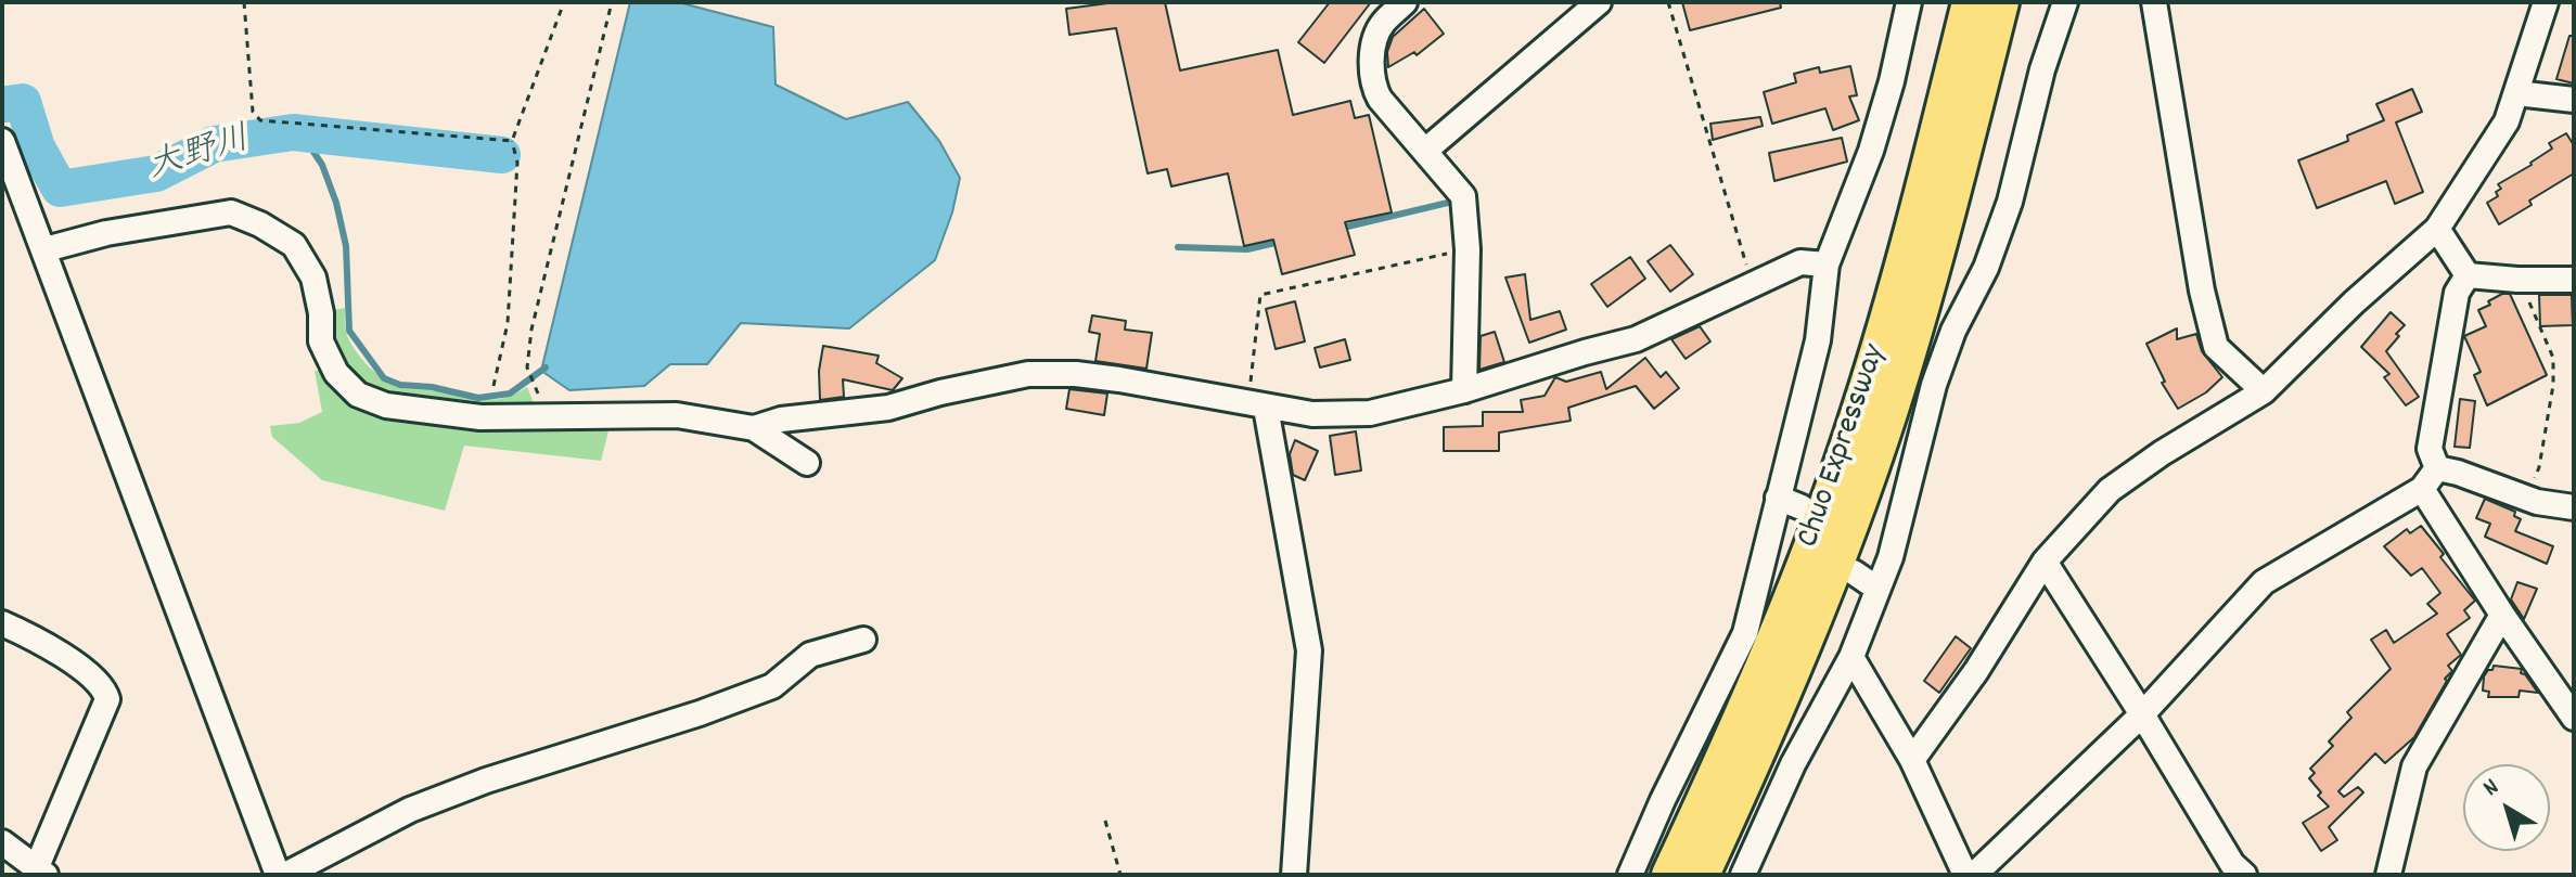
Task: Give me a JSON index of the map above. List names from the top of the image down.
{
  "streets": {
    "highway": ["Chuo Expressway"]
  },
  "water": ["大野川"],
  "north": "top left"
}
